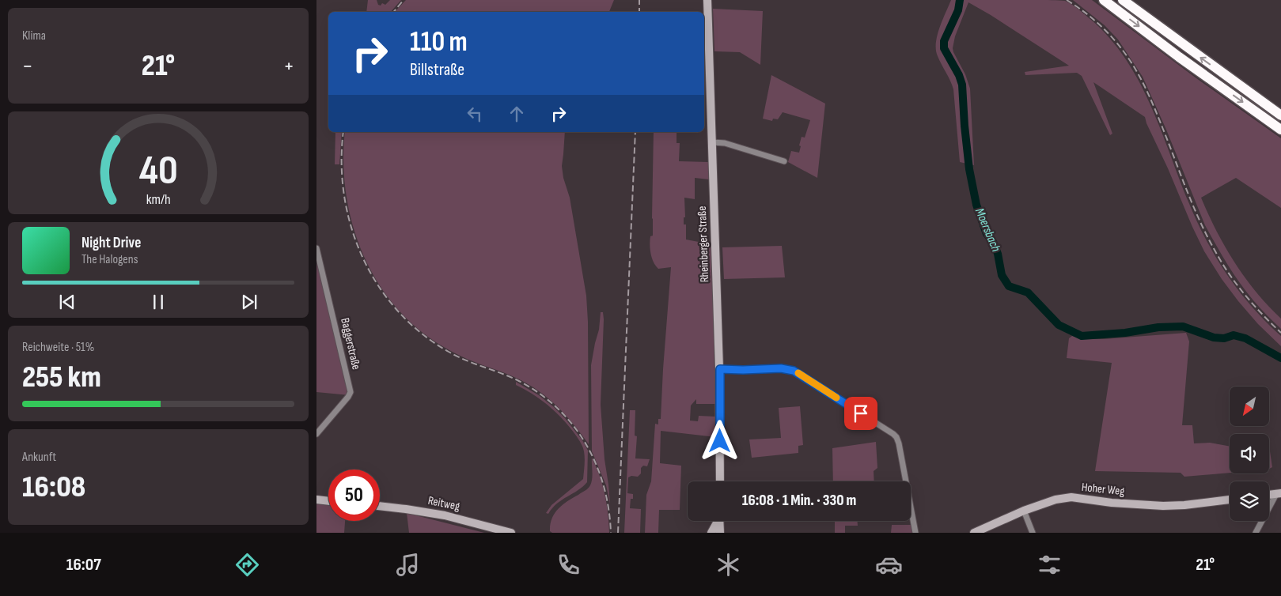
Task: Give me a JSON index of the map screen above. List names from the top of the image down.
{
  "streets": {
    "main road": ["Rheinberger Straße", "Hoher Weg", "Reitweg"],
    "street": ["Baggerstraße"]
  },
  "water": ["Moersbach"],
  "north": "bottom left",
  "page": {
    "tile": [
      "Klima",
      ["Reichweite · 51%", "255 km"],
      ["Ankunft", "16:08"]
    ],
    "turn": ["110 m", "Billstraße"],
    "heat": ["−", "21°", "+"],
    "song": ["Night Drive", "The Halogens"],
    "limit": "50",
    "trip": "16:08 · 1 Min. · 330 m",
    "tabs": ["16:07", "21°"],
    "gauge": ["40", "km/h"]
  }
}
